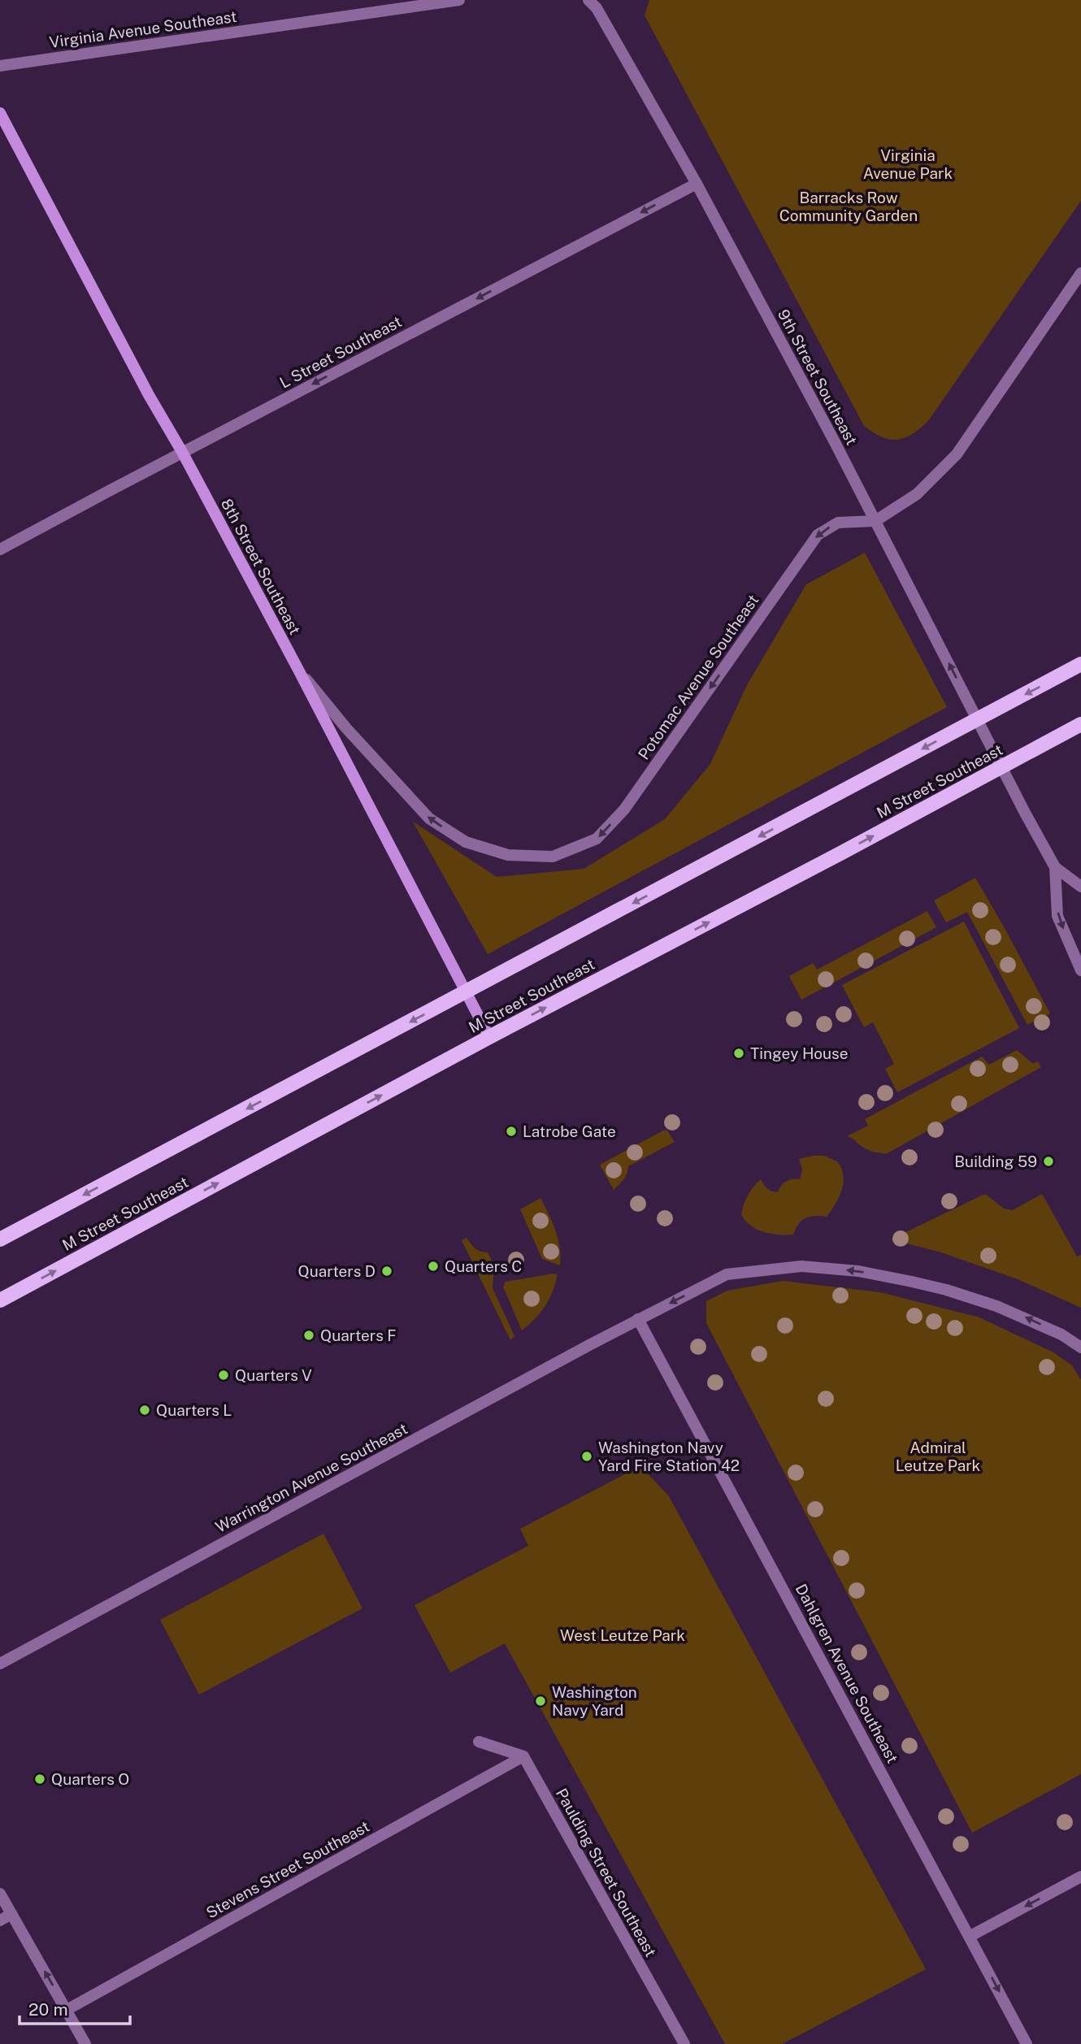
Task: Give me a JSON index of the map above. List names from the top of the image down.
{
  "streets": {
    "main road": ["8th Street Southeast", "M Street Southeast"],
    "street": [
      "Virginia Avenue Southeast",
      "L Street Southeast",
      "9th Street Southeast",
      "Potomac Avenue Southeast",
      "Warrington Avenue Southeast",
      "Dahlgren Avenue Southeast",
      "Stevens Street Southeast",
      "Paulding Street Southeast"
    ]
  },
  "crossings": [
    ["L Street Southeast", "9th Street Southeast"],
    ["L Street Southeast", "8th Street Southeast"],
    ["9th Street Southeast", "Potomac Avenue Southeast"],
    ["9th Street Southeast", "M Street Southeast"],
    ["8th Street Southeast", "Potomac Avenue Southeast"],
    ["8th Street Southeast", "M Street Southeast"],
    ["Warrington Avenue Southeast", "Dahlgren Avenue Southeast"],
    ["Stevens Street Southeast", "Paulding Street Southeast"]
  ],
  "one_way": ["L Street Southeast", "Warrington Avenue Southeast"],
  "parks": [
    "Virginia Avenue Park",
    "Barracks Row Community Garden",
    "Admiral Leutze Park",
    "West Leutze Park"
  ],
  "places": [
    "Tingey House",
    "Latrobe Gate",
    "Building 59",
    "Quarters C",
    "Quarters D",
    "Quarters F",
    "Quarters V",
    "Quarters L",
    "Washington Navy Yard Fire Station 42",
    "Washington Navy Yard",
    "Quarters O"
  ],
  "scale_bar": "20 m"
}
